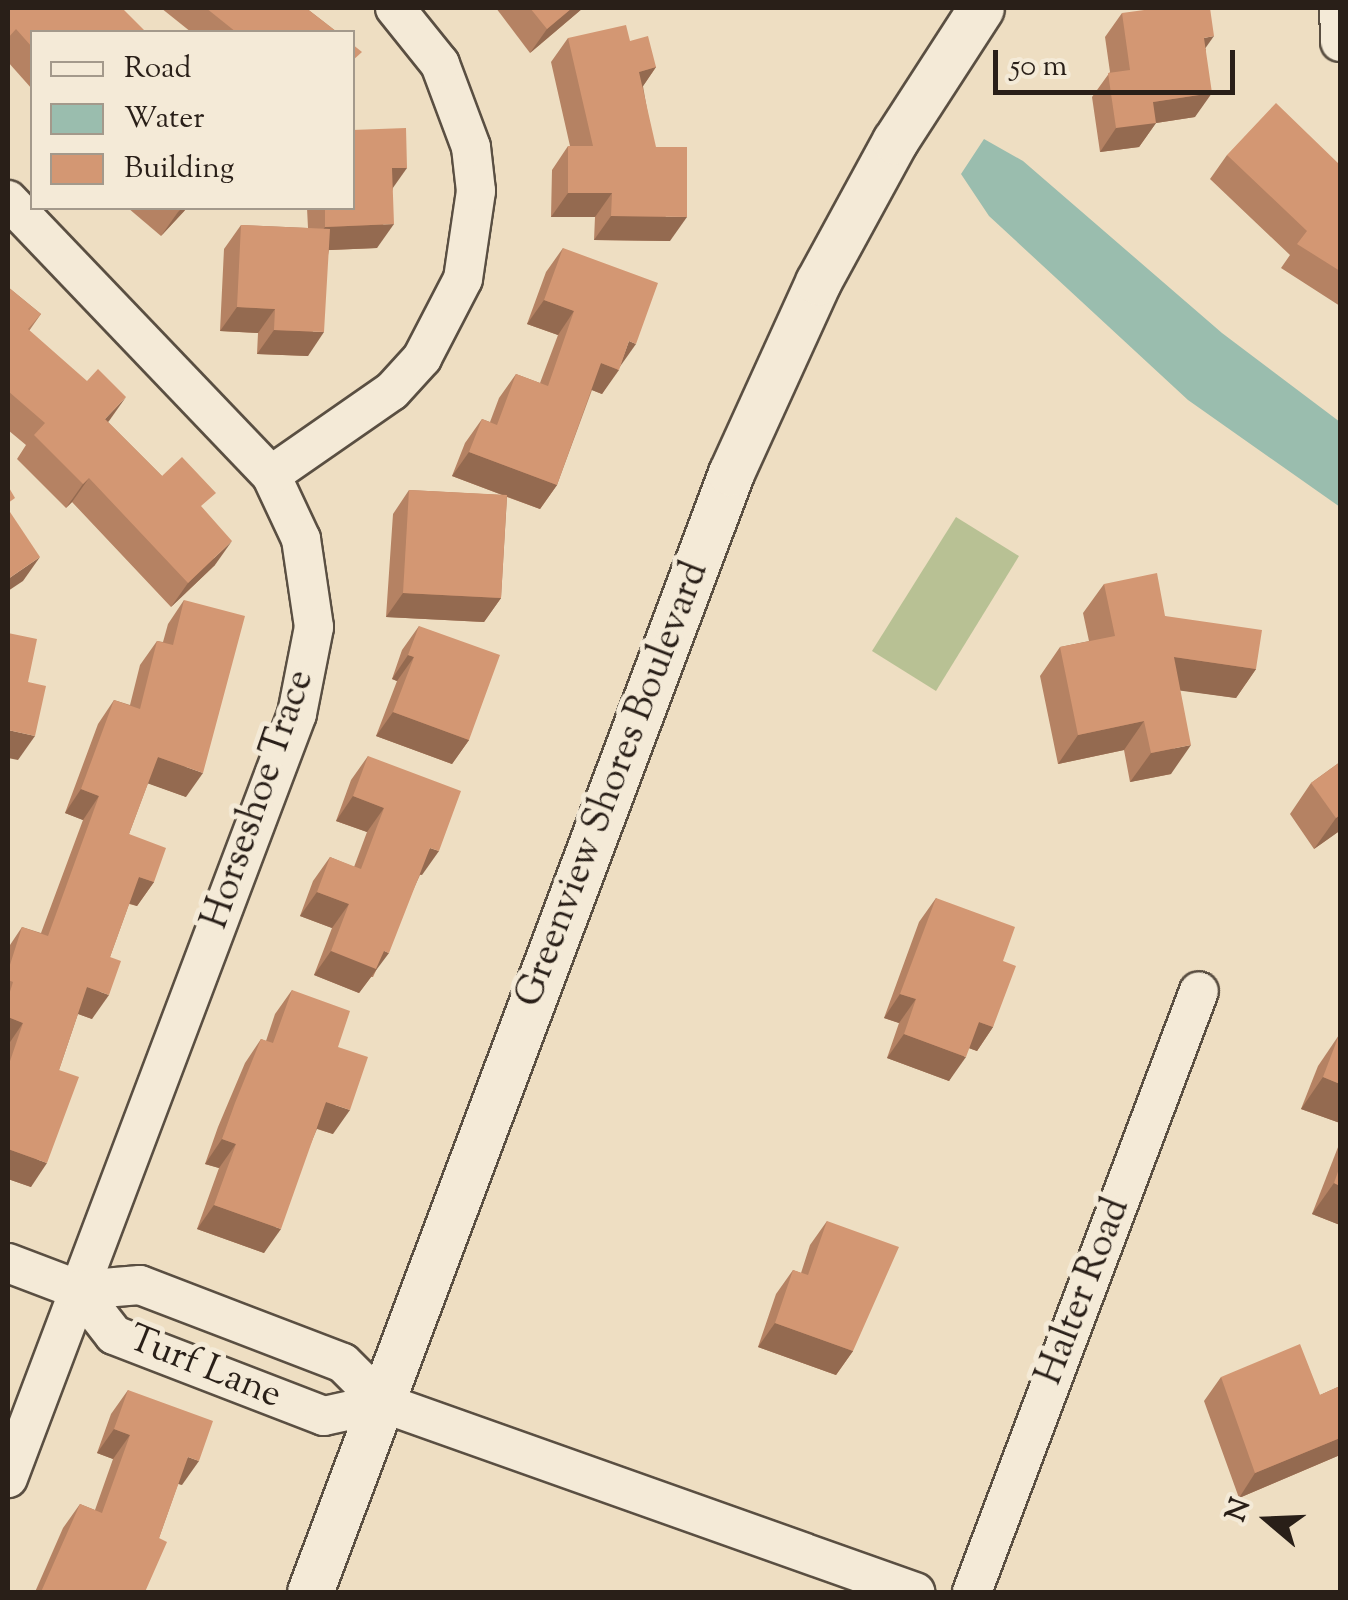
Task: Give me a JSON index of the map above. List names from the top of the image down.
{
  "streets": {
    "street": [
      "Greenview Shores Boulevard",
      "Horseshoe Trace",
      "Halter Road",
      "Turf Lane"
    ]
  },
  "crossings": [
    ["Greenview Shores Boulevard", "Turf Lane"],
    ["Horseshoe Trace", "Turf Lane"]
  ],
  "legend": ["Road", "Water", "Building"],
  "scale_bar": "50 m",
  "north": "left"
}
